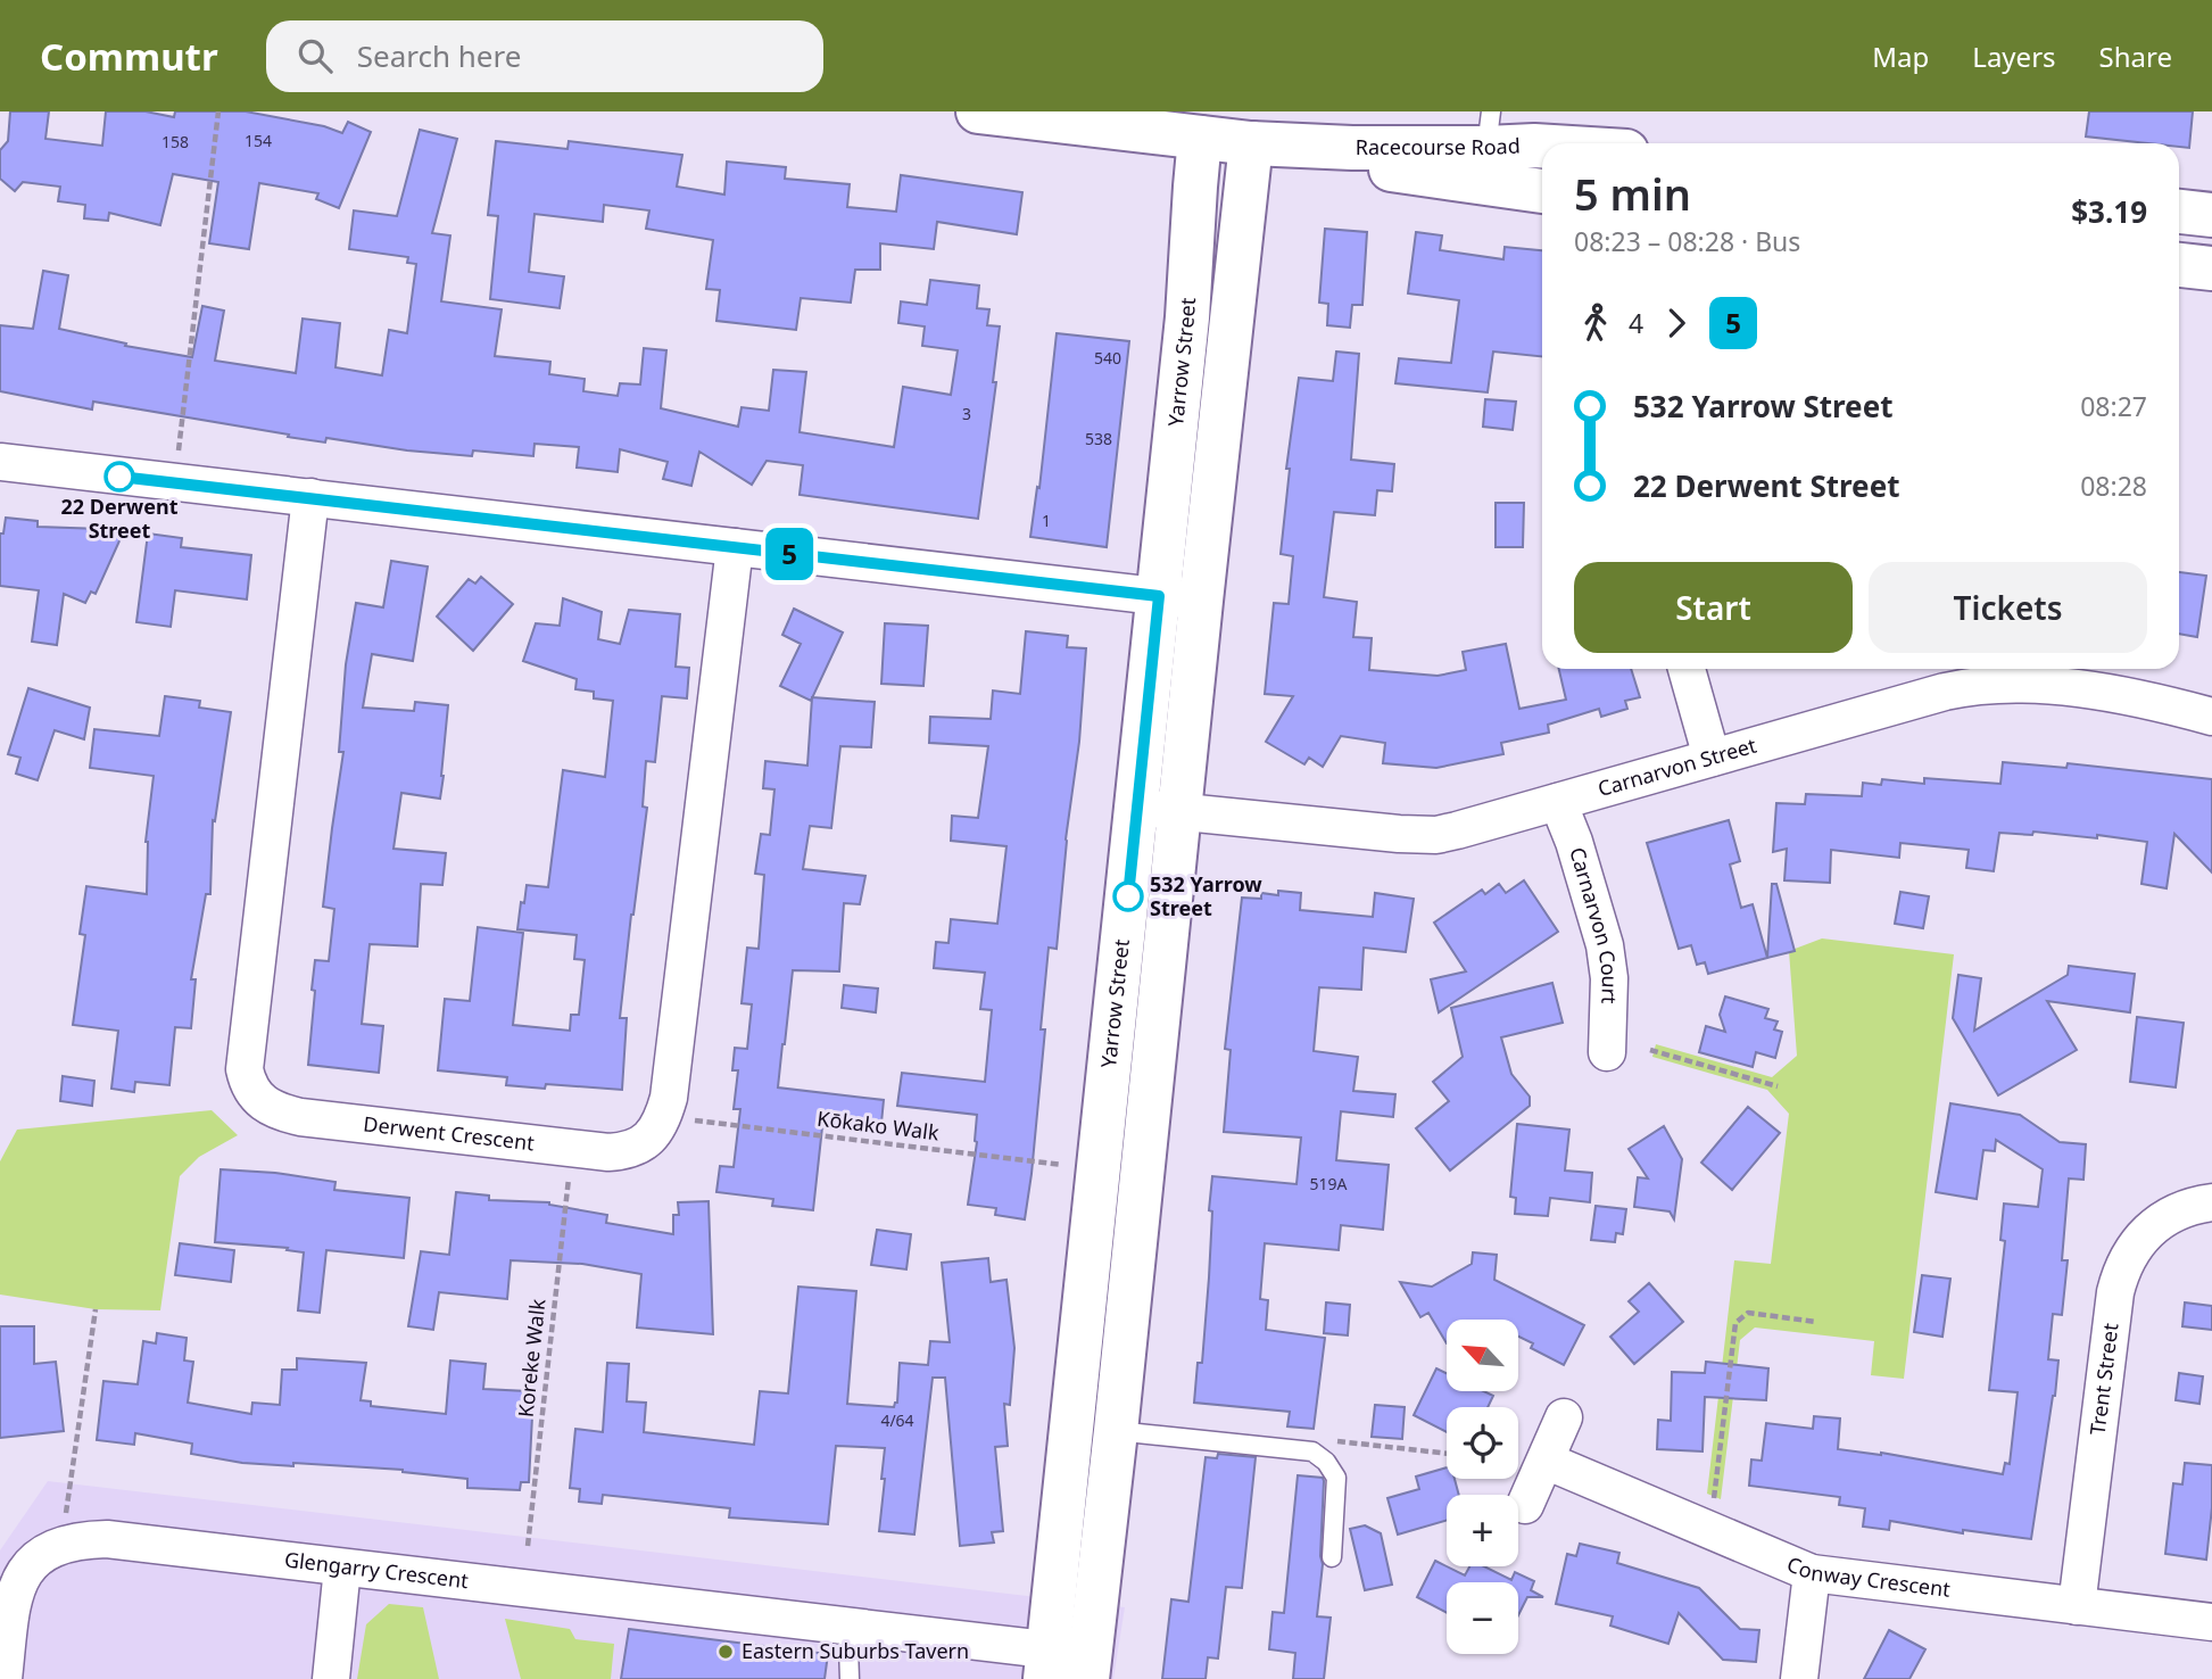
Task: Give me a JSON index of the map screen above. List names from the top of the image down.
{
  "streets": {
    "street": [
      "Racecourse Road",
      "Yarrow Street",
      "Carnarvon Street",
      "Carnarvon Court",
      "Derwent Crescent",
      "Trent Street",
      "Glengarry Crescent",
      "Conway Crescent"
    ],
    "path": ["Kōkako Walk", "Koreke Walk"]
  },
  "crossings": [
    ["Racecourse Road", "Yarrow Street"],
    ["Yarrow Street", "Carnarvon Street"],
    ["Yarrow Street", "Glengarry Crescent"],
    ["Carnarvon Street", "Carnarvon Court"],
    ["Trent Street", "Conway Crescent"]
  ],
  "places": ["22 Derwent Street", "532 Yarrow Street", "Eastern Suburbs Tavern"],
  "lines": ["bus line 5"],
  "house_numbers": [
    "154",
    "158",
    "540",
    "3",
    "538",
    "1",
    "519A",
    "4/64"
  ],
  "north": "top left",
  "page": {
    "header": "Commutr",
    "search": "Search here",
    "nav": ["Map", "Layers", "Share"],
    "on_map": "5",
    "heading": ["5 min", "08:23 – 08:28 · Bus", "$3.19"],
    "legs": ["4", "5"],
    "list": [
      {
        "name": "532 Yarrow Street",
        "value": "08:27"
      },
      {
        "name": "22 Derwent Street",
        "value": "08:28"
      }
    ],
    "buttons": ["Start", "Tickets"],
    "map_buttons": ["+", "−"]
  }
}
